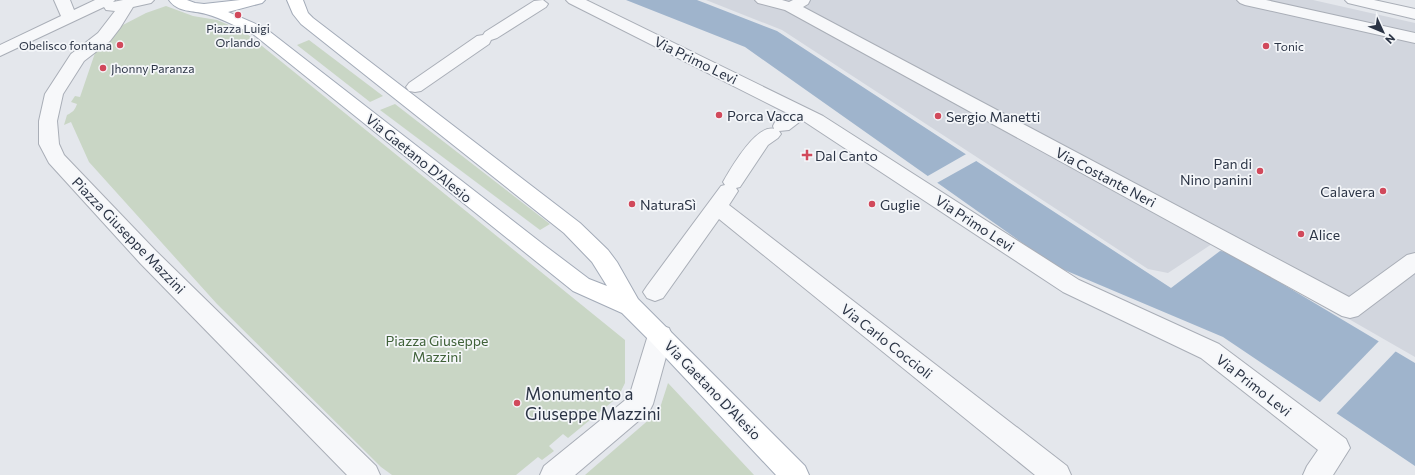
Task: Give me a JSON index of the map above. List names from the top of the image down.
{
  "streets": {
    "main road": ["Via Gaetano D'Alesio"],
    "street": [
      "Via Primo Levi",
      "Via Costante Neri",
      "Piazza Giuseppe Mazzini",
      "Via Carlo Coccioli"
    ]
  },
  "parks": ["Piazza Giuseppe Mazzini"],
  "places": {
    "other": [
      "Piazza Luigi Orlando",
      "Obelisco fontana",
      "Tonic",
      "Jhonny Paranza",
      "Porca Vacca",
      "Sergio Manetti",
      "Pan di Nino panini",
      "Calavera",
      "NaturaSì",
      "Guglie",
      "Alice",
      "Monumento a Giuseppe Mazzini"
    ],
    "health": ["Dal Canto"]
  },
  "north": "bottom right"
}
